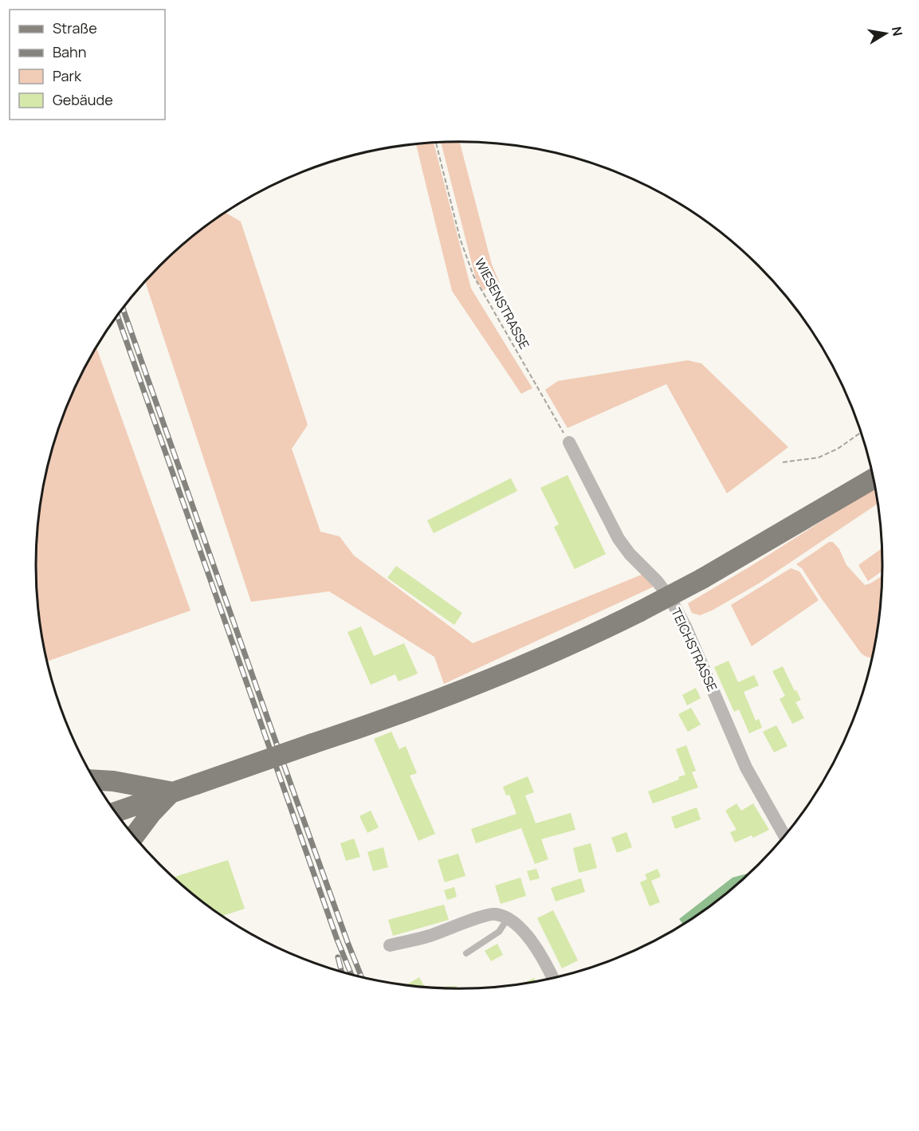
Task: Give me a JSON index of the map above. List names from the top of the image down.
{
  "streets": {
    "street": ["TEICHSTRASSE"],
    "path": ["WIESENSTRASSE"]
  },
  "crossings": [
    ["WIESENSTRASSE", "TEICHSTRASSE"]
  ],
  "legend": [
    "Straße",
    "Bahn",
    "Park",
    "Gebäude"
  ],
  "north": "right"
}
